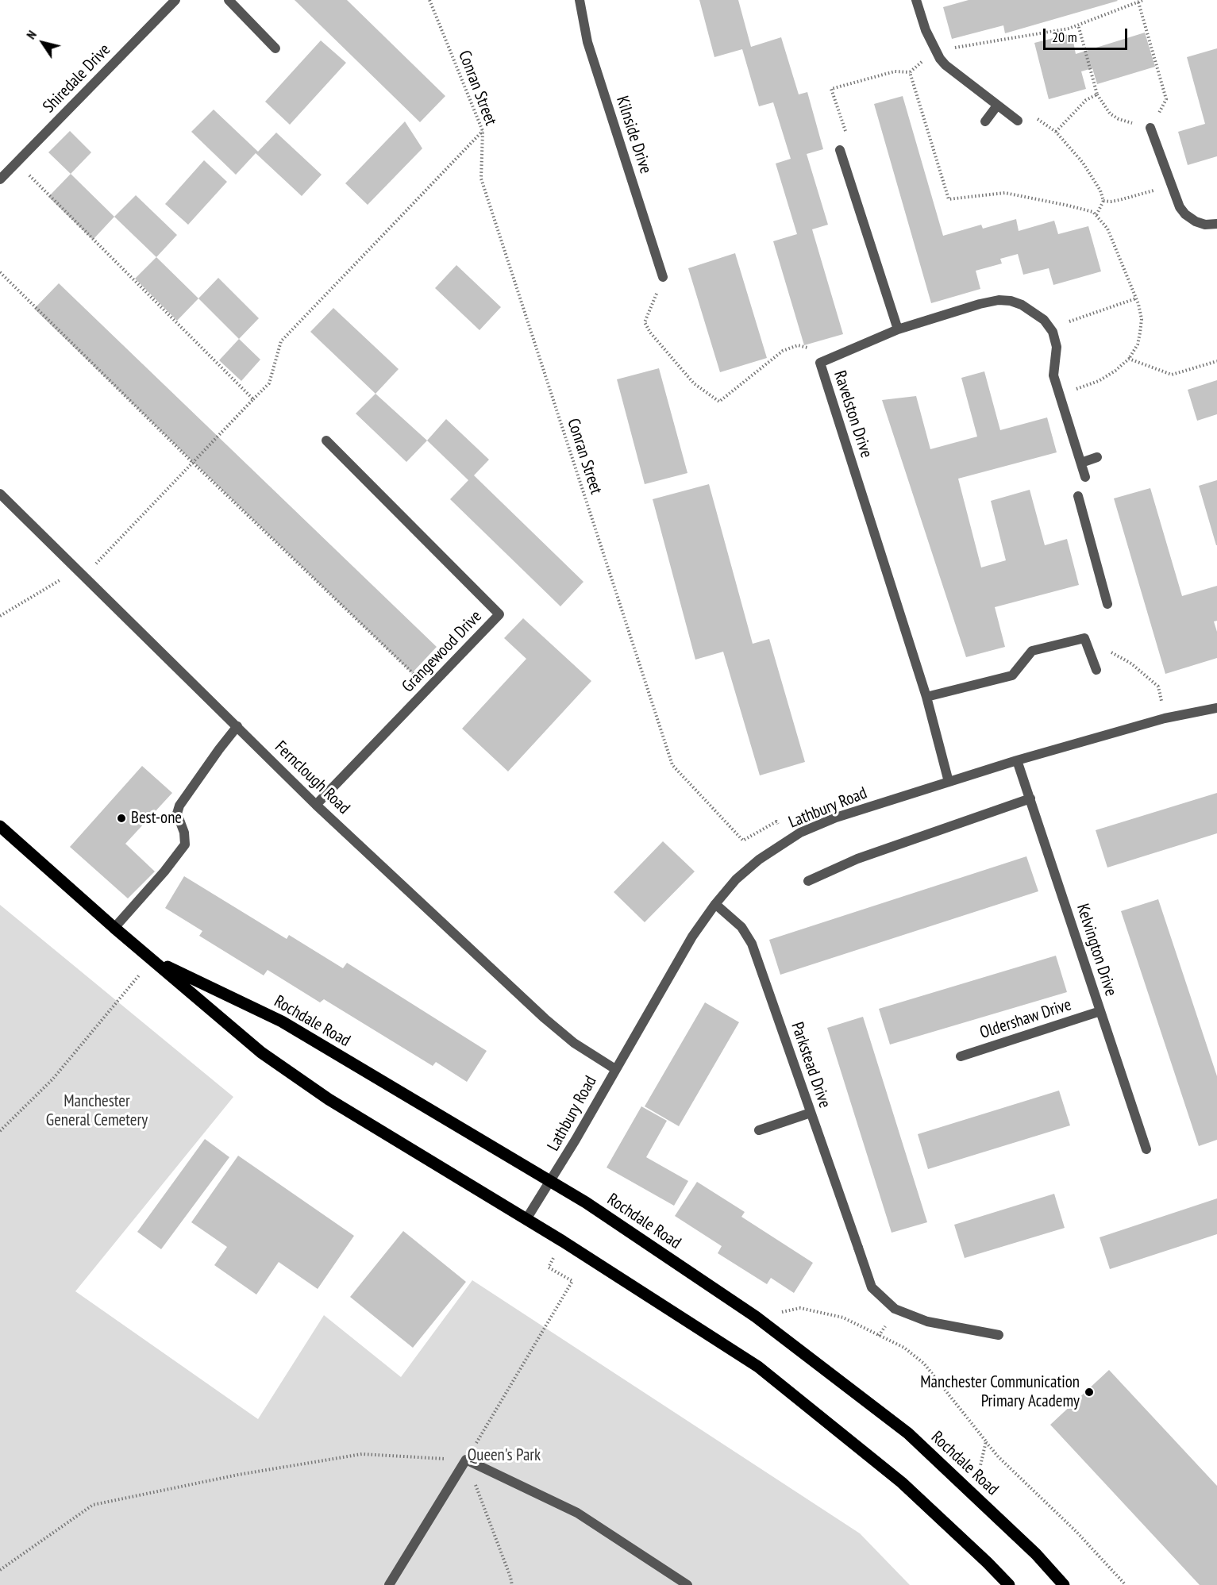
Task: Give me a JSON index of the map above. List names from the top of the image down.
{
  "streets": {
    "main road": ["Rochdale Road"],
    "street": [
      "Shiredale Drive",
      "Kilnside Drive",
      "Ravelston Drive",
      "Grangewood Drive",
      "Fernclough Road",
      "Lathbury Road",
      "Kelvington Drive",
      "Oldershaw Drive",
      "Parkstead Drive"
    ],
    "path": ["Conran Street"]
  },
  "crossings": [
    ["Conran Street", "Lathbury Road"],
    ["Ravelston Drive", "Lathbury Road"],
    ["Grangewood Drive", "Fernclough Road"],
    ["Fernclough Road", "Lathbury Road"],
    ["Lathbury Road", "Kelvington Drive"],
    ["Lathbury Road", "Rochdale Road"],
    ["Lathbury Road", "Parkstead Drive"],
    ["Kelvington Drive", "Oldershaw Drive"]
  ],
  "parks": ["Manchester General Cemetery", "Queen's Park"],
  "places": ["Best-one", "Manchester Communication Primary Academy"],
  "scale_bar": "20 m",
  "north": "top left"
}
